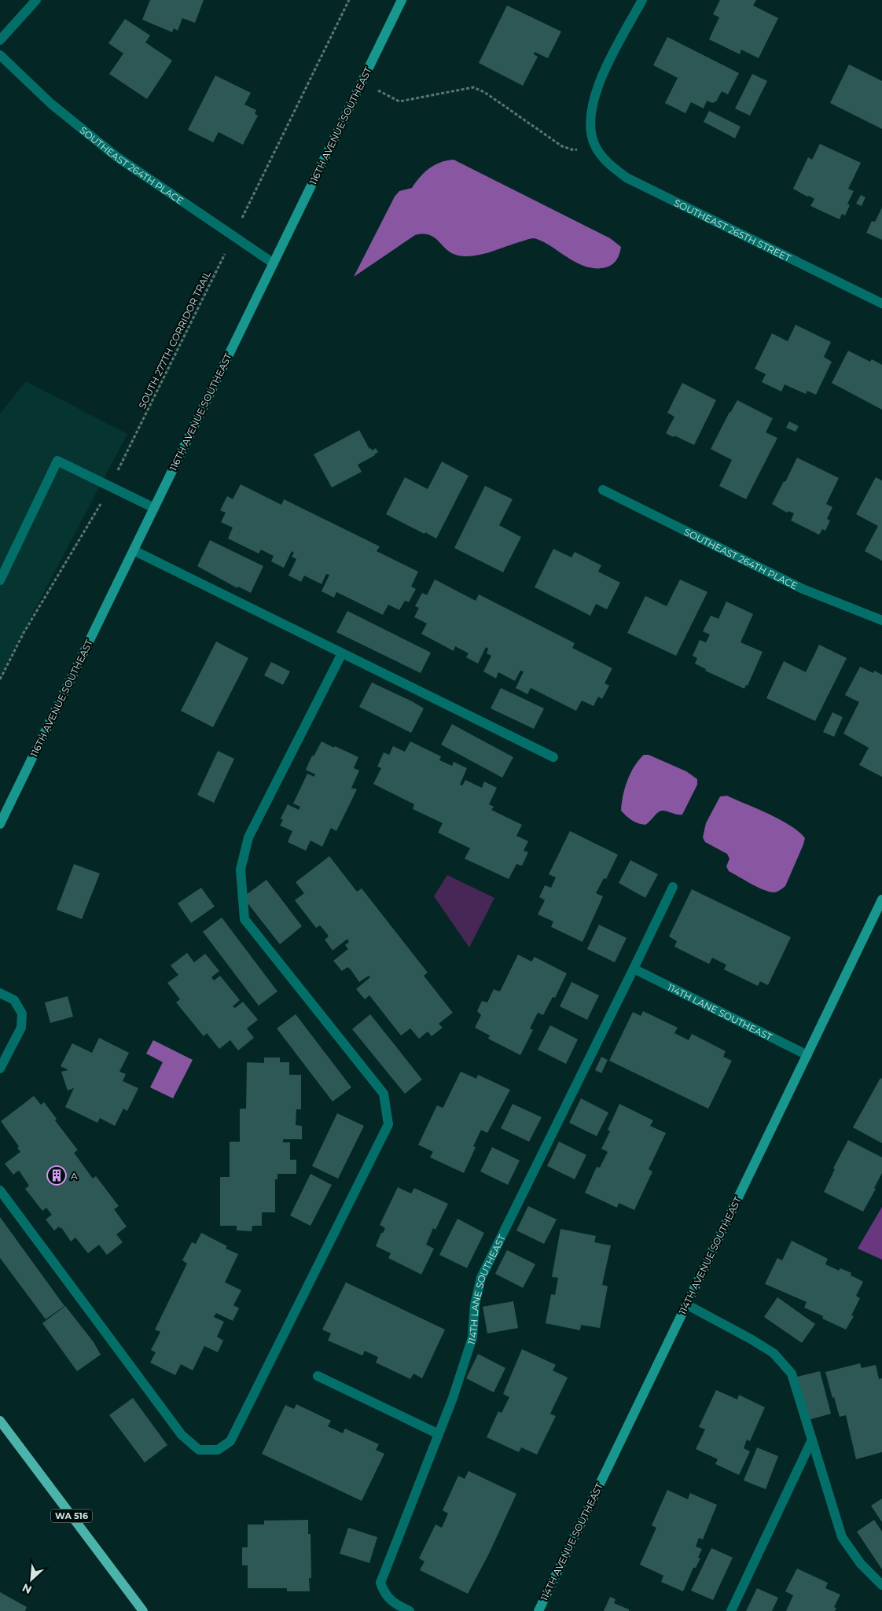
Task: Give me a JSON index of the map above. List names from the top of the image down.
{
  "streets": {
    "main road": ["116TH AVENUE SOUTHEAST", "114TH AVENUE SOUTHEAST", "WA 516"],
    "street": ["SOUTHEAST 264TH PLACE", "SOUTHEAST 265TH STREET", "114TH LANE SOUTHEAST"],
    "path": ["SOUTH 277TH CORRIDOR TRAIL"]
  },
  "crossings": [
    ["116TH AVENUE SOUTHEAST", "SOUTHEAST 264TH PLACE"],
    ["SOUTHEAST 264TH PLACE", "SOUTH 277TH CORRIDOR TRAIL"],
    ["114TH LANE SOUTHEAST", "114TH AVENUE SOUTHEAST"]
  ],
  "places": {
    "building": ["A"]
  },
  "north": "bottom left"
}
